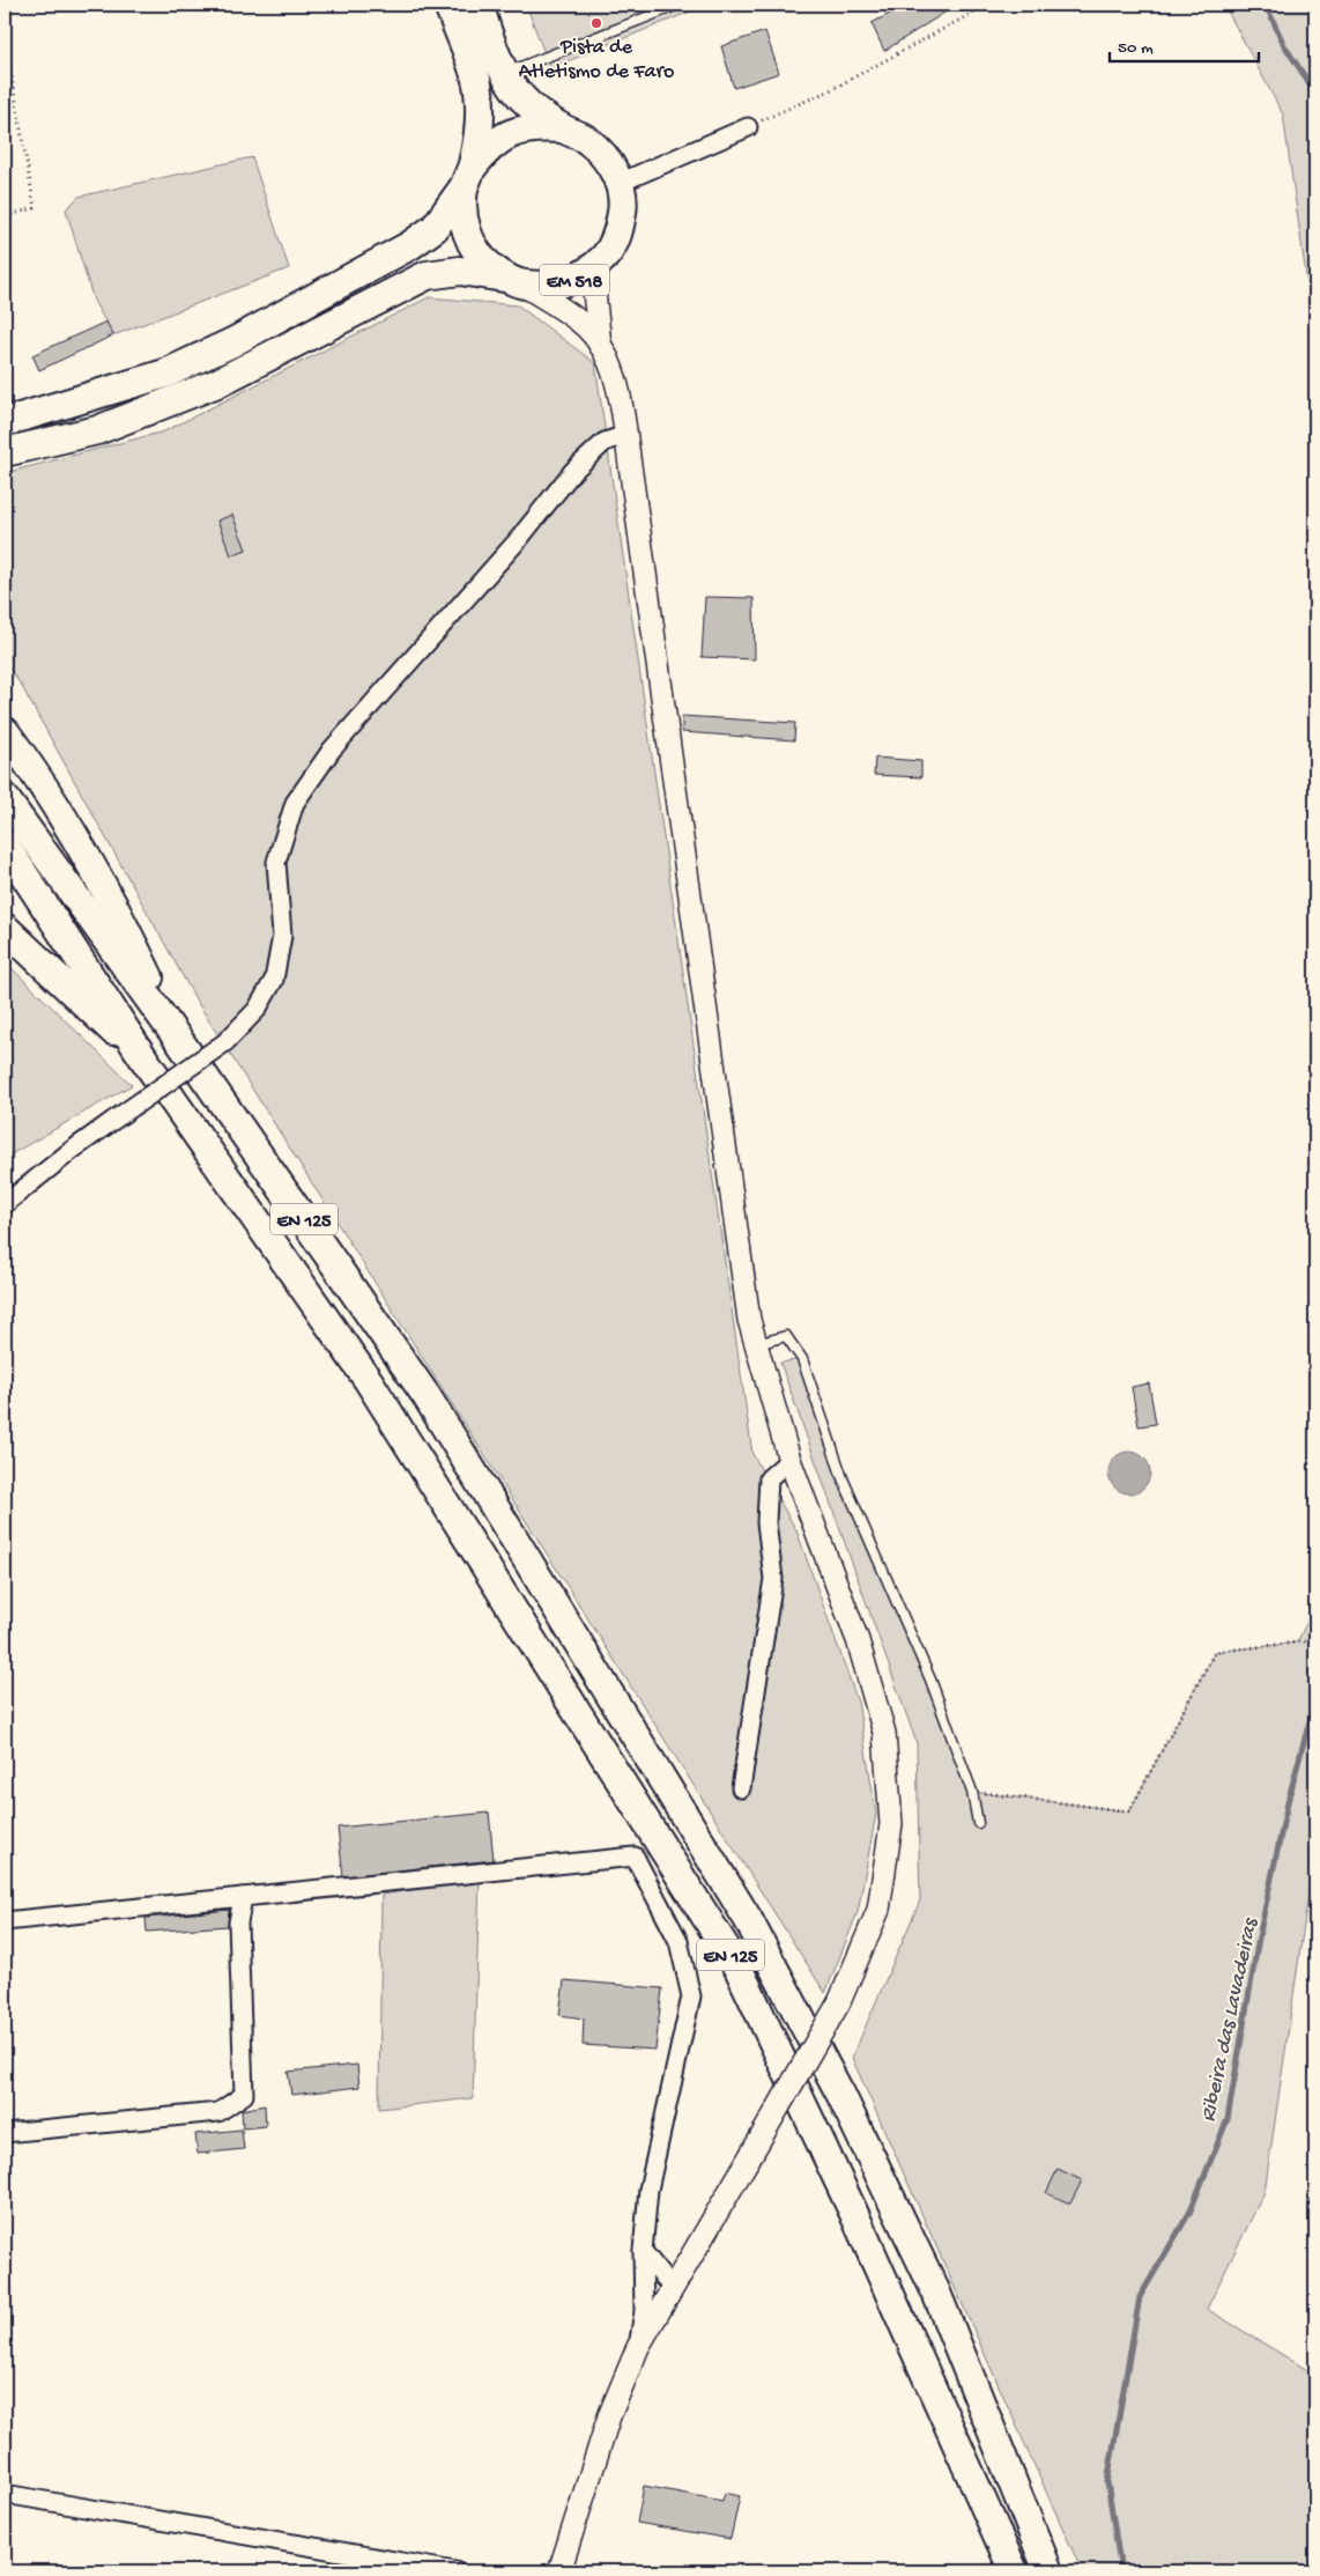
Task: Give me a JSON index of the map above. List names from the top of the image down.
{
  "streets": {
    "main road": ["EM 518", "EN 125"]
  },
  "water": ["Ribeira das Lavadeiras"],
  "places": ["Pista de Atletismo de Faro"],
  "scale_bar": "50 m"
}
